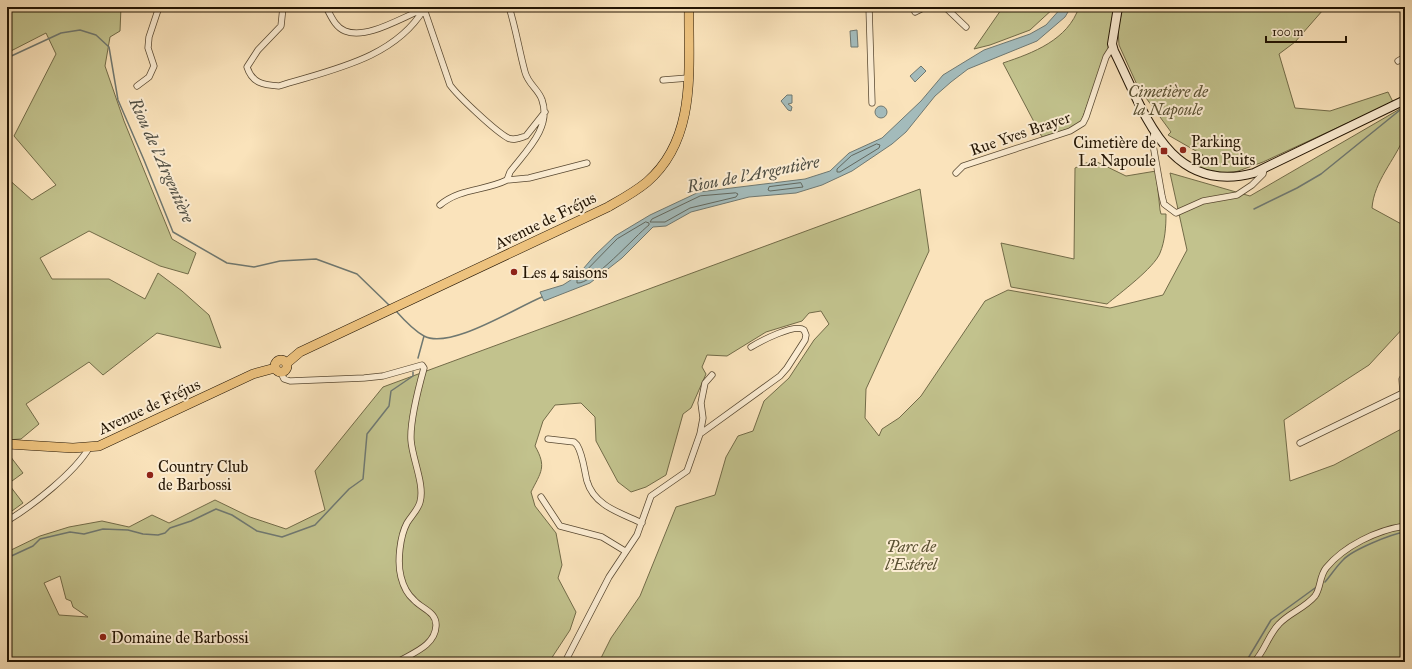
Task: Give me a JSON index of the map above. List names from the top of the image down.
{
  "streets": {
    "main road": ["Avenue de Fréjus"],
    "street": ["Rue Yves Brayer"]
  },
  "water": ["Riou de l'Argentière"],
  "parks": ["Cimetière de la Napoule", "Parc de l'Estérel"],
  "places": {
    "other": [
      "Parking Bon Puits",
      "Les 4 saisons",
      "Country Club de Barbossi",
      "Domaine de Barbossi"
    ],
    "transit": ["Cimetière de La Napoule"]
  },
  "scale_bar": "100 m"
}
